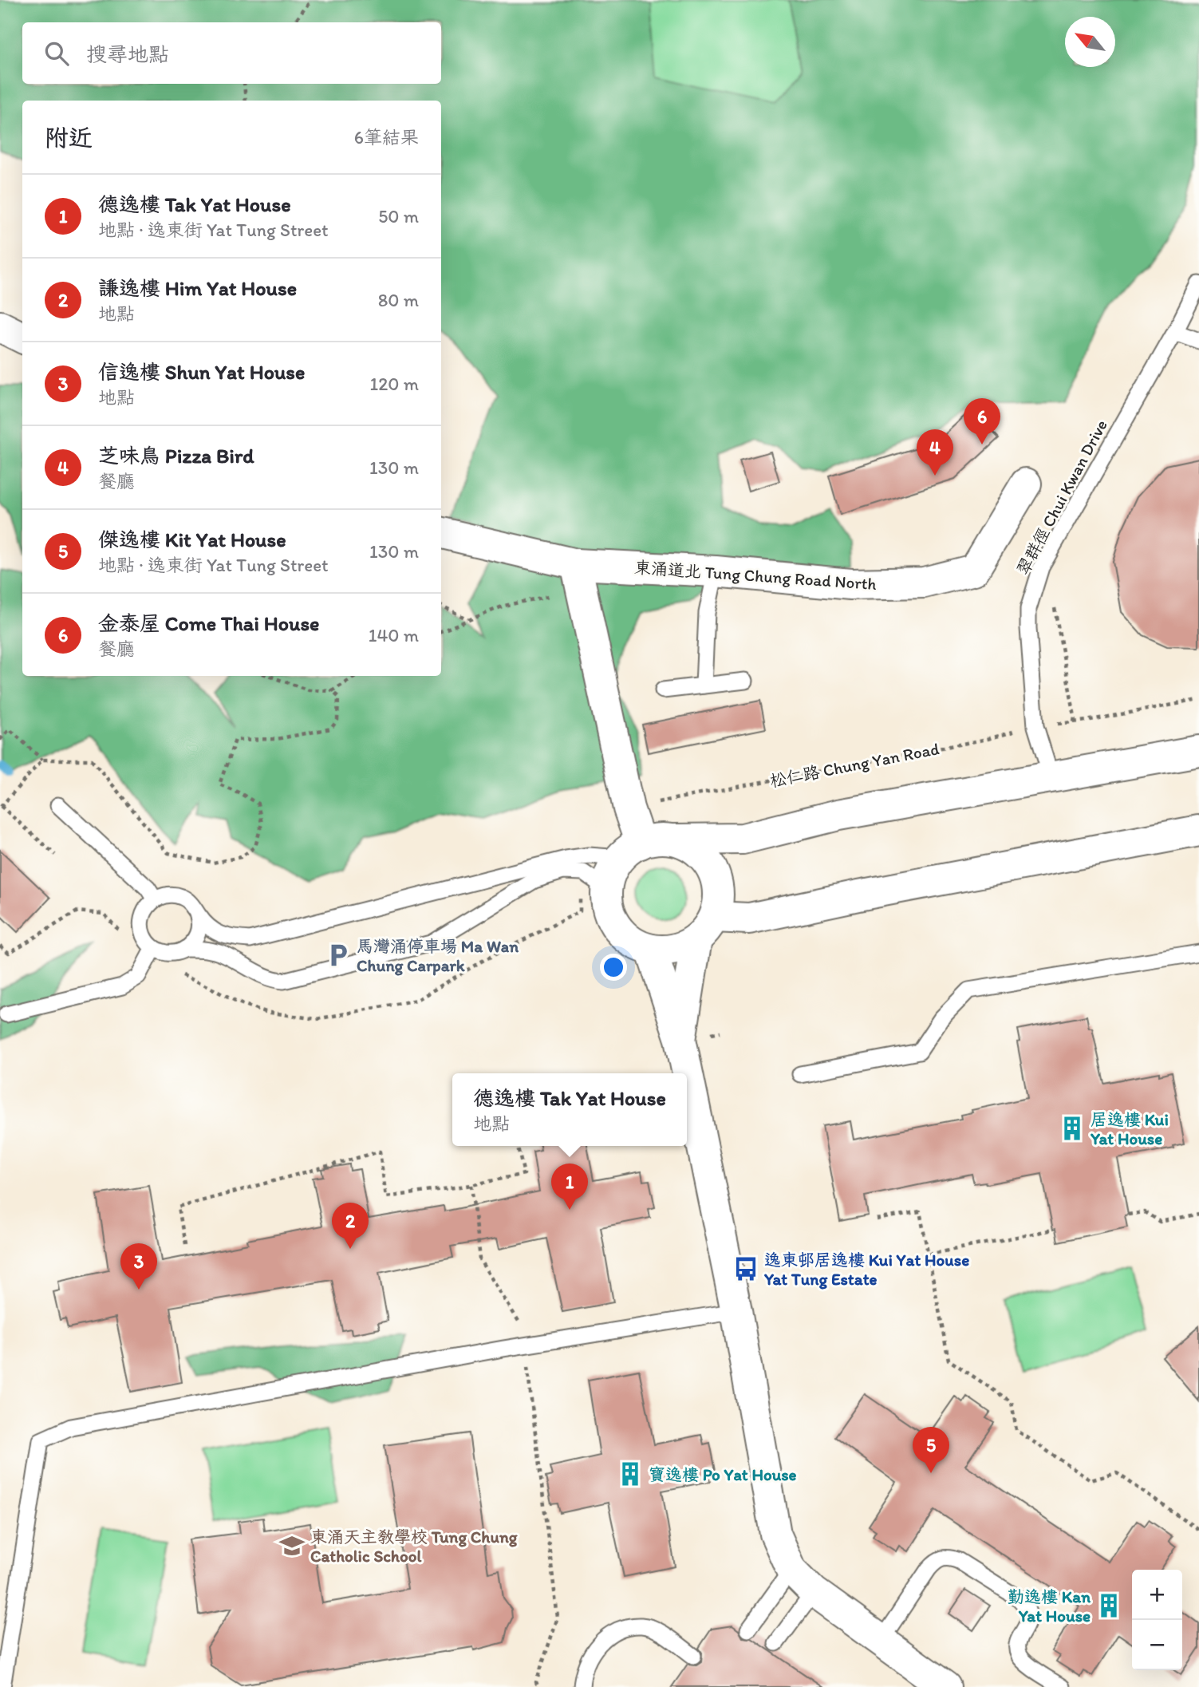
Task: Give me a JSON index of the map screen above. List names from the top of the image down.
{
  "streets": {
    "street": ["東涌道北 Tung Chung Road North"],
    "lane": ["翠群徑 Chui Kwan Drive"],
    "path": ["松仁路 Chung Yan Road"]
  },
  "crossings": [
    ["翠群徑 Chui Kwan Drive", "松仁路 Chung Yan Road"]
  ],
  "places": {
    "parking": ["馬灣涌停車場 Ma Wan Chung Carpark"],
    "building": ["居逸樓 Kui Yat House", "寶逸樓 Po Yat House", "勤逸樓 Kan Yat House"],
    "bus stop": ["逸東邨居逸樓 Kui Yat House Yat Tung Estate"],
    "school or university": ["東涌天主教學校 Tung Chung Catholic School"]
  },
  "north": "top left",
  "page": {
    "search": "搜尋地點",
    "heading": ["附近", "6筆結果"],
    "list": [
      {
        "mark": "1",
        "name": "德逸樓 Tak Yat House",
        "note": "地點 · 逸東街 Yat Tung Street",
        "value": "50 m"
      },
      {
        "mark": "2",
        "name": "謙逸樓 Him Yat House",
        "note": "地點",
        "value": "80 m"
      },
      {
        "mark": "3",
        "name": "信逸樓 Shun Yat House",
        "note": "地點",
        "value": "120 m"
      },
      {
        "mark": "4",
        "name": "芝味鳥 Pizza Bird",
        "note": "餐廳",
        "value": "130 m"
      },
      {
        "mark": "5",
        "name": "傑逸樓 Kit Yat House",
        "note": "地點 · 逸東街 Yat Tung Street",
        "value": "130 m"
      },
      {
        "mark": "6",
        "name": "金泰屋 Come Thai House",
        "note": "餐廳",
        "value": "140 m"
      }
    ],
    "pins": [
      "6",
      "4",
      "1",
      "2",
      "3",
      "5"
    ],
    "popup": ["德逸樓 Tak Yat House", "地點"],
    "map_buttons": ["+", "−"]
  }
}
